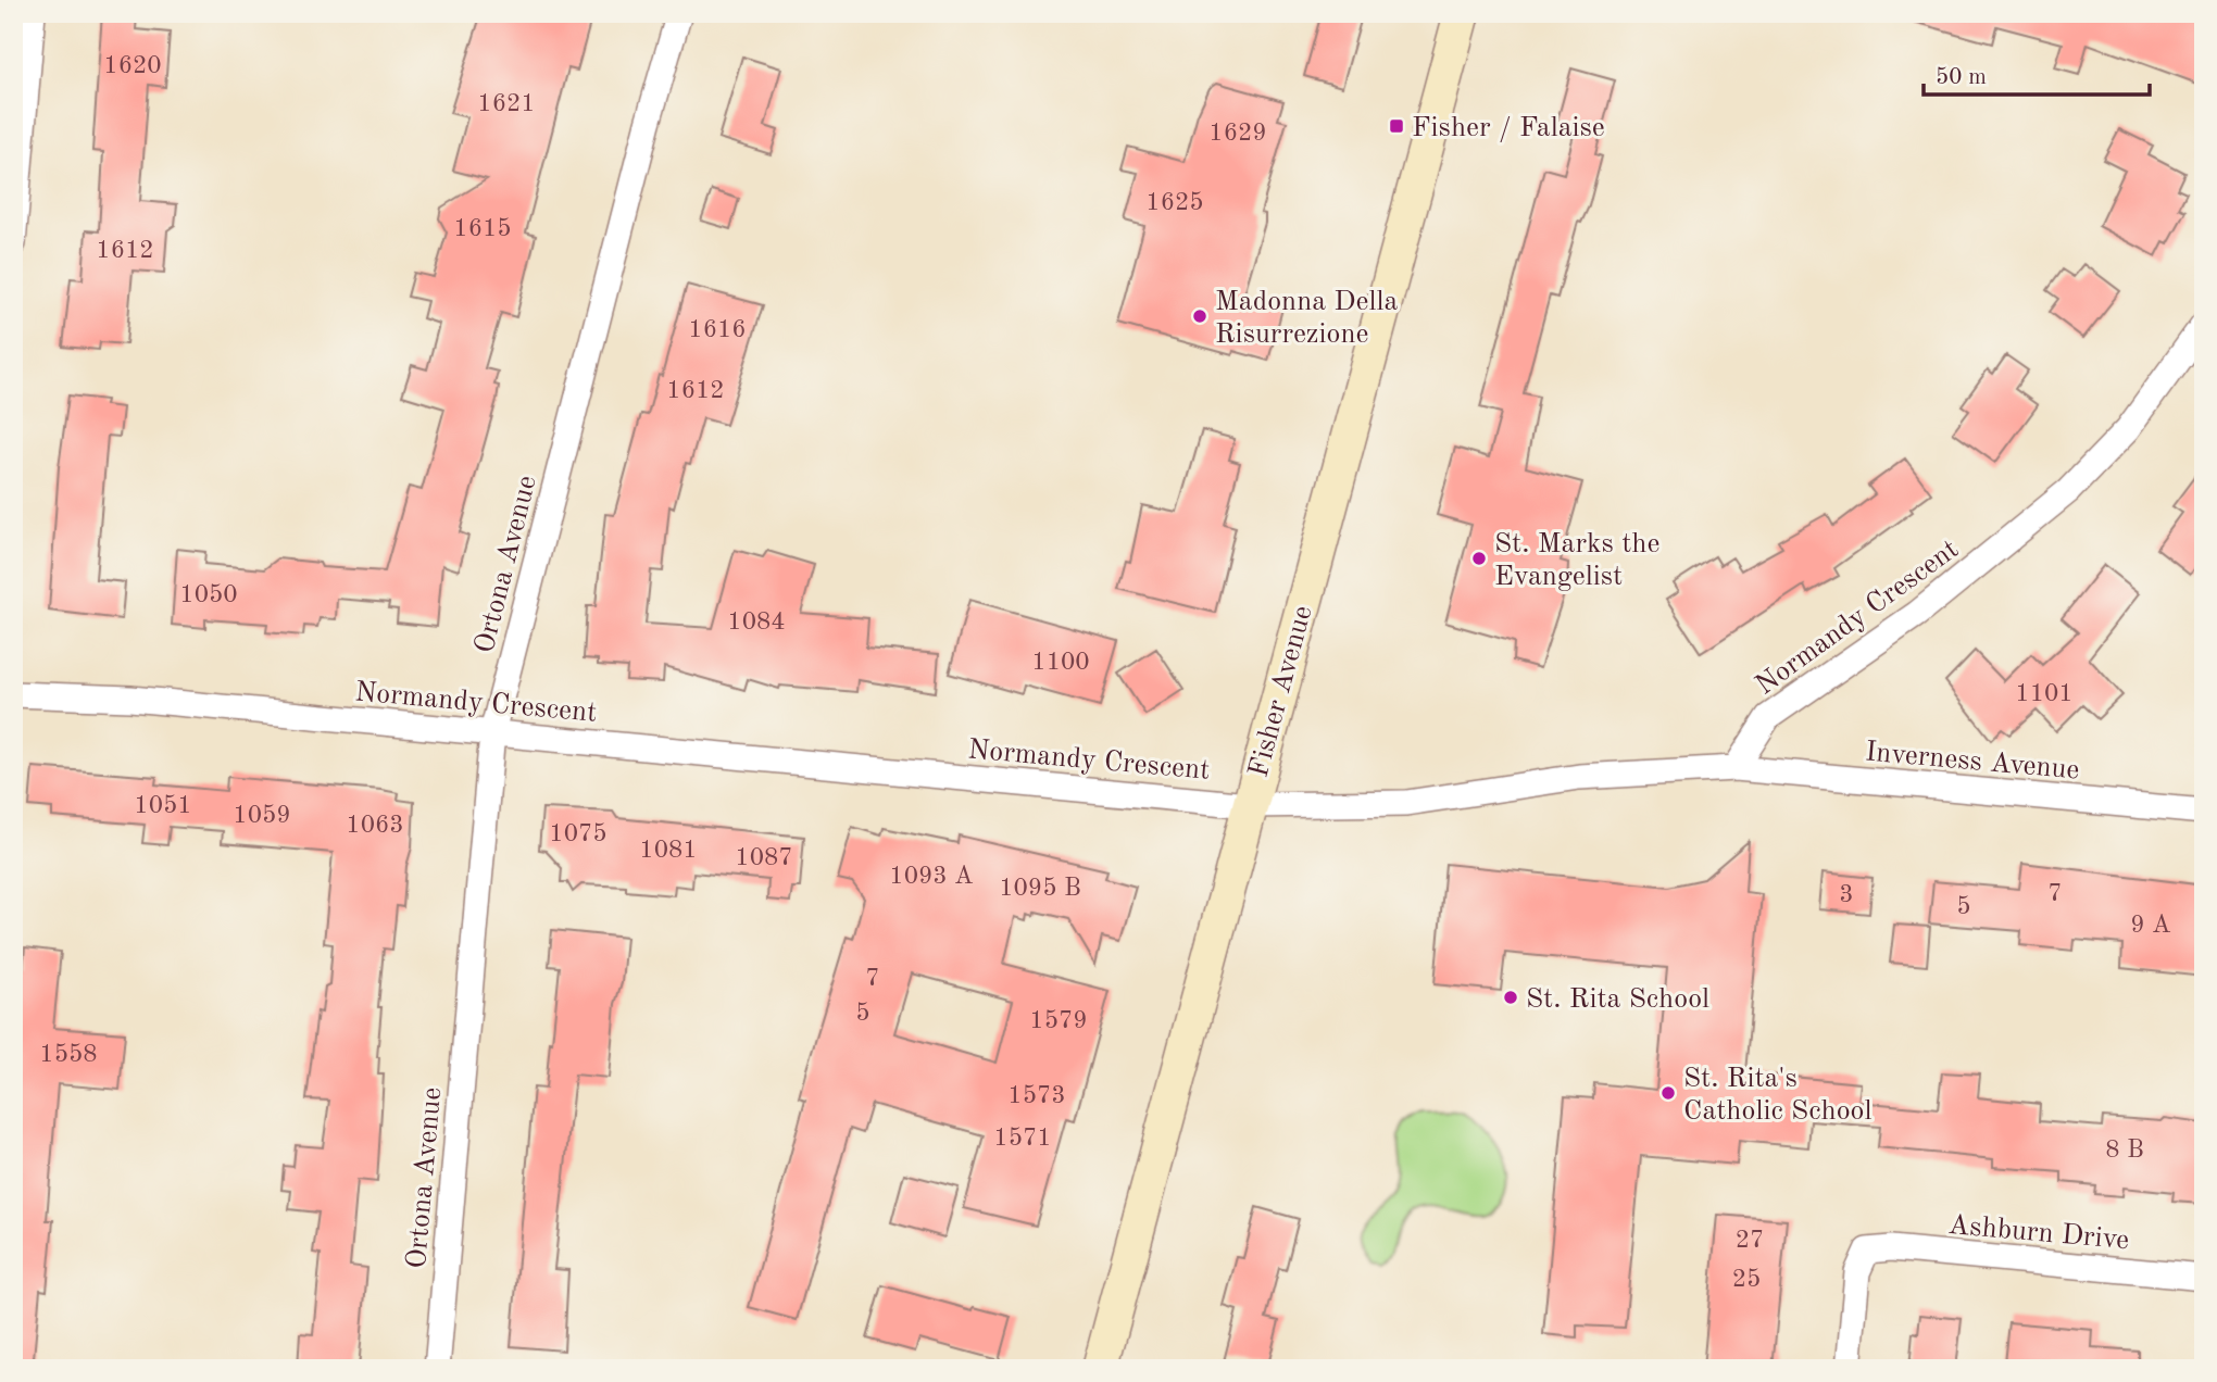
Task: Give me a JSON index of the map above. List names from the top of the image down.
{
  "streets": {
    "main road": ["Fisher Avenue"],
    "street": [
      "Ortona Avenue",
      "Normandy Crescent",
      "Inverness Avenue",
      "Ashburn Drive"
    ]
  },
  "crossings": [
    ["Ortona Avenue", "Normandy Crescent"],
    ["Normandy Crescent", "Fisher Avenue"],
    ["Normandy Crescent", "Inverness Avenue"]
  ],
  "places": {
    "transit": ["Fisher / Falaise"],
    "other": [
      "Madonna Della Risurrezione",
      "St. Marks the Evangelist",
      "St. Rita School",
      "St. Rita's Catholic School"
    ]
  },
  "house_numbers": [
    "1620",
    "1621",
    "1629",
    "1625",
    "1615",
    "1612",
    "1616",
    "1612",
    "1050",
    "1084",
    "1100",
    "1101",
    "1051",
    "1059",
    "1063",
    "1075",
    "1081",
    "1087",
    "1093 A",
    "1095 B",
    "7",
    "3",
    "5",
    "9 A",
    "7",
    "5",
    "1579",
    "1558",
    "1573",
    "1571",
    "8 B",
    "27",
    "25"
  ],
  "scale_bar": "50 m"
}
